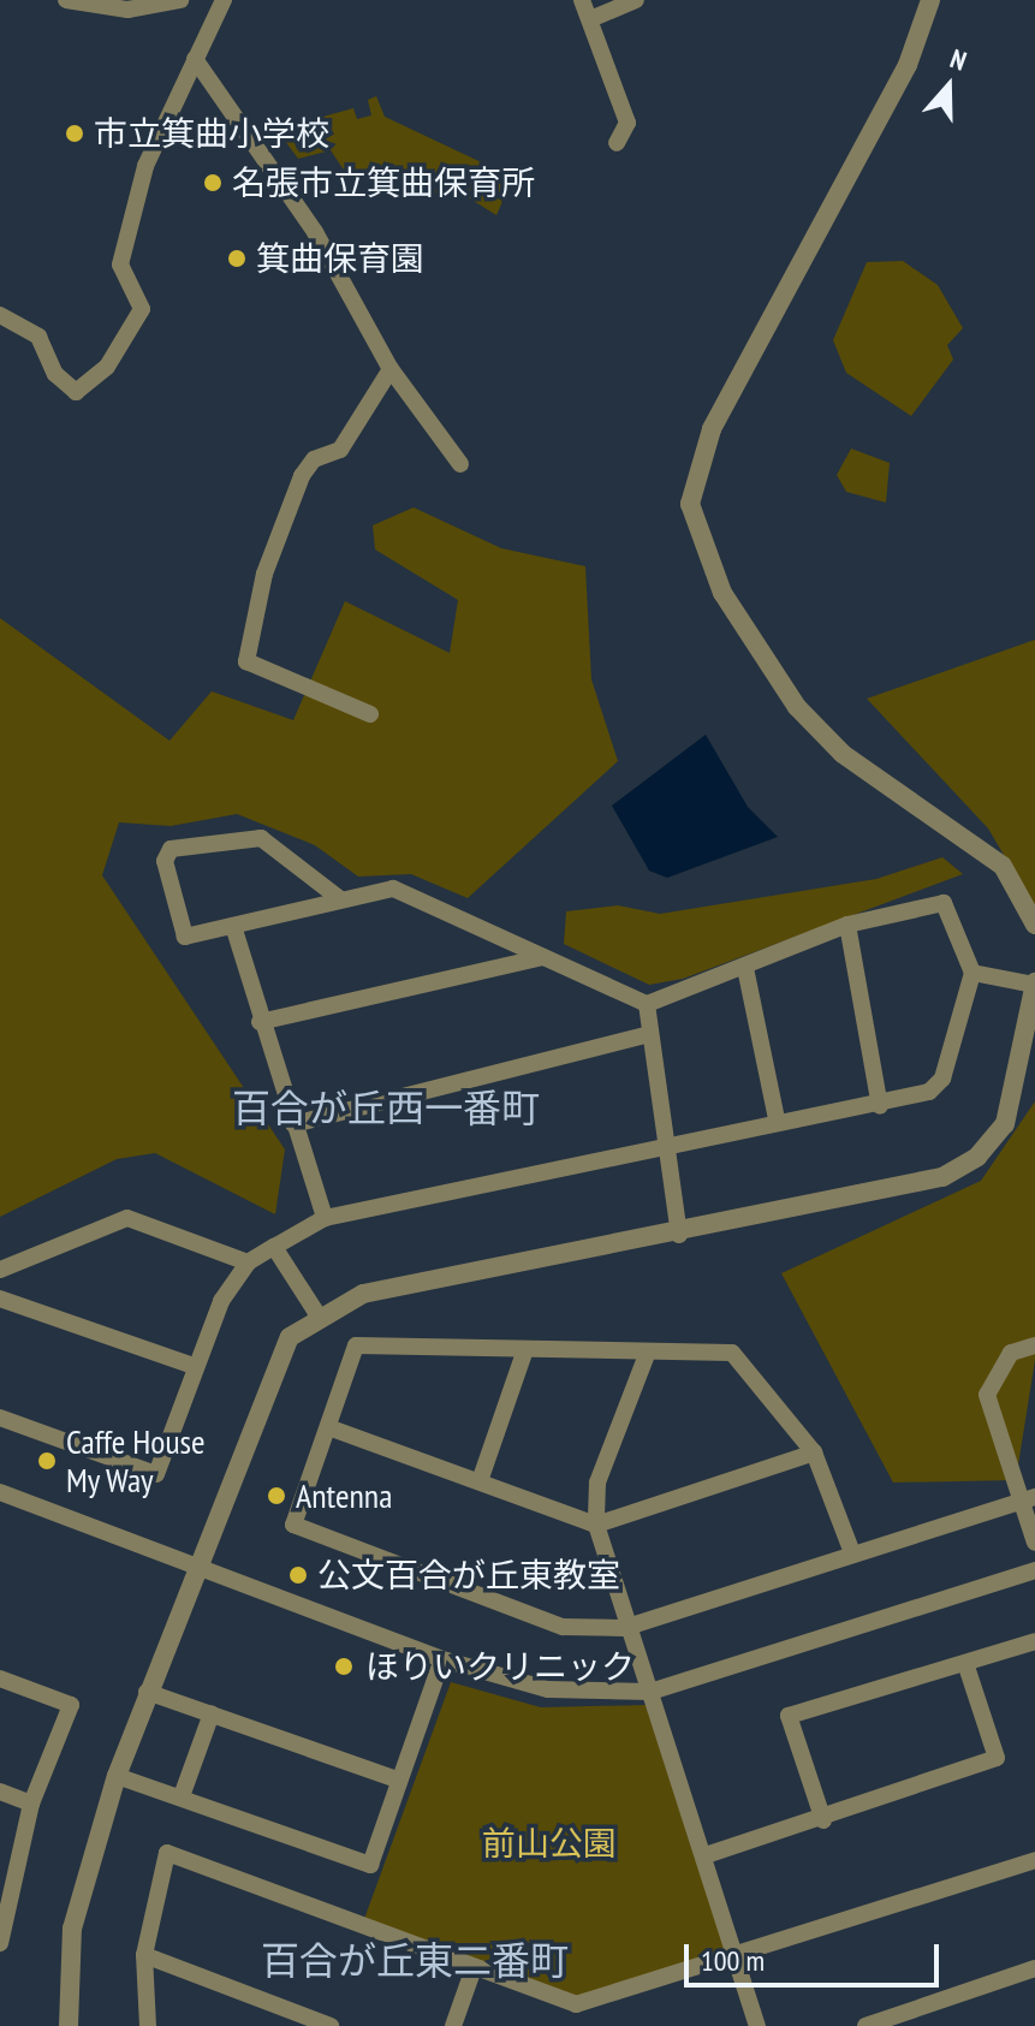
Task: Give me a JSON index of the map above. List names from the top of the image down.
{
  "districts": ["百合が丘西一番町", "百合が丘東二番町"],
  "parks": ["前山公園"],
  "places": [
    "市立箕曲小学校",
    "名張市立箕曲保育所",
    "箕曲保育園",
    "Caffe House My Way",
    "Antenna",
    "公文百合が丘東教室",
    "ほりいクリニック"
  ],
  "scale_bar": "100 m",
  "north": "top"
}
